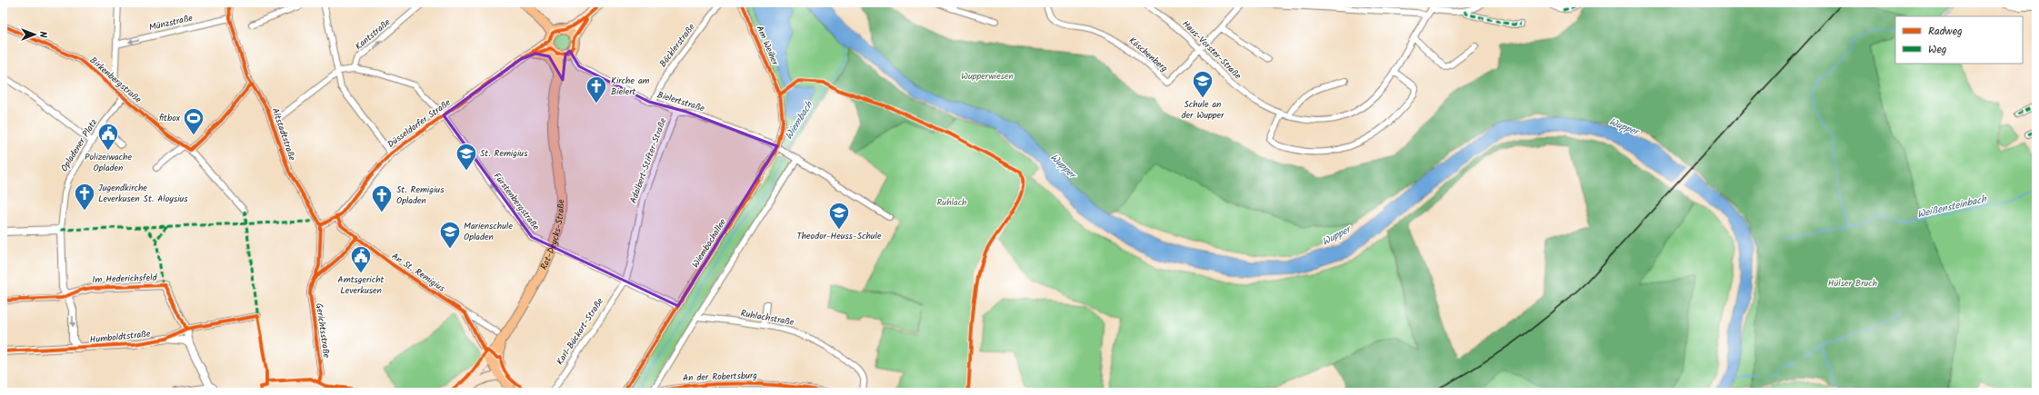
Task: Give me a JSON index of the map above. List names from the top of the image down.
{
  "streets": {
    "main road": ["Rat-Deycks-Straße"],
    "street": [
      "Münzstraße",
      "Kantstraße",
      "Böcklerstraße",
      "Am Weiher",
      "Haus-Vorster-Straße",
      "Köschenberg",
      "Birkenbergstraße",
      "Bielertstraße",
      "Düsseldorfer Straße",
      "Altstadtstraße",
      "Opladener Platz",
      "Adalbert-Stifter-Straße",
      "Fürstenbergstraße",
      "Wiembachallee",
      "An St. Remigius",
      "Im Hederichsfeld",
      "Ruhlachstraße",
      "Gerichtsstraße",
      "Karl-Bückart-Straße",
      "Humboldtstraße",
      "An der Robertsburg"
    ]
  },
  "crossings": [
    ["Münzstraße", "Altstadtstraße"],
    ["Kantstraße", "Fürstenbergstraße"],
    ["Böcklerstraße", "Bielertstraße"],
    ["Am Weiher", "Wiembachallee"],
    ["Haus-Vorster-Straße", "Köschenberg"],
    ["Birkenbergstraße", "Opladener Platz"],
    ["Bielertstraße", "Düsseldorfer Straße"],
    ["Bielertstraße", "Adalbert-Stifter-Straße"],
    ["Bielertstraße", "Rat-Deycks-Straße"],
    ["Bielertstraße", "Wiembachallee"],
    ["Düsseldorfer Straße", "Altstadtstraße"],
    ["Düsseldorfer Straße", "Fürstenbergstraße"],
    ["Düsseldorfer Straße", "Rat-Deycks-Straße"],
    ["Düsseldorfer Straße", "An St. Remigius"],
    ["Düsseldorfer Straße", "Gerichtsstraße"],
    ["Altstadtstraße", "Gerichtsstraße"],
    ["Adalbert-Stifter-Straße", "Fürstenbergstraße"],
    ["Adalbert-Stifter-Straße", "Karl-Bückart-Straße"],
    ["Fürstenbergstraße", "Rat-Deycks-Straße"],
    ["Fürstenbergstraße", "Wiembachallee"],
    ["Fürstenbergstraße", "Karl-Bückart-Straße"],
    ["Rat-Deycks-Straße", "An St. Remigius"],
    ["Im Hederichsfeld", "Humboldtstraße"]
  ],
  "one_way": ["Münzstraße", "Kantstraße", "Fürstenbergstraße"],
  "water": ["Wiembach", "Wupper", "Weißensteinbach"],
  "parks": ["Wupperwiesen", "Ruhlach", "Hülser Bruch"],
  "places": {
    "school or university": [
      "Schule an der Wupper",
      "St. Remigius",
      "Theodor-Heuss-Schule",
      "Marienschule Opladen"
    ],
    "church": ["Kirche am Bielert", "Jugendkirche Leverkusen St. Aloysius", "St. Remigius Opladen"],
    "sports": ["fitbox"],
    "public building": ["Polizeiwache Opladen", "Amtsgericht Leverkusen"]
  },
  "legend": ["Radweg", "Weg"],
  "north": "right"
}
